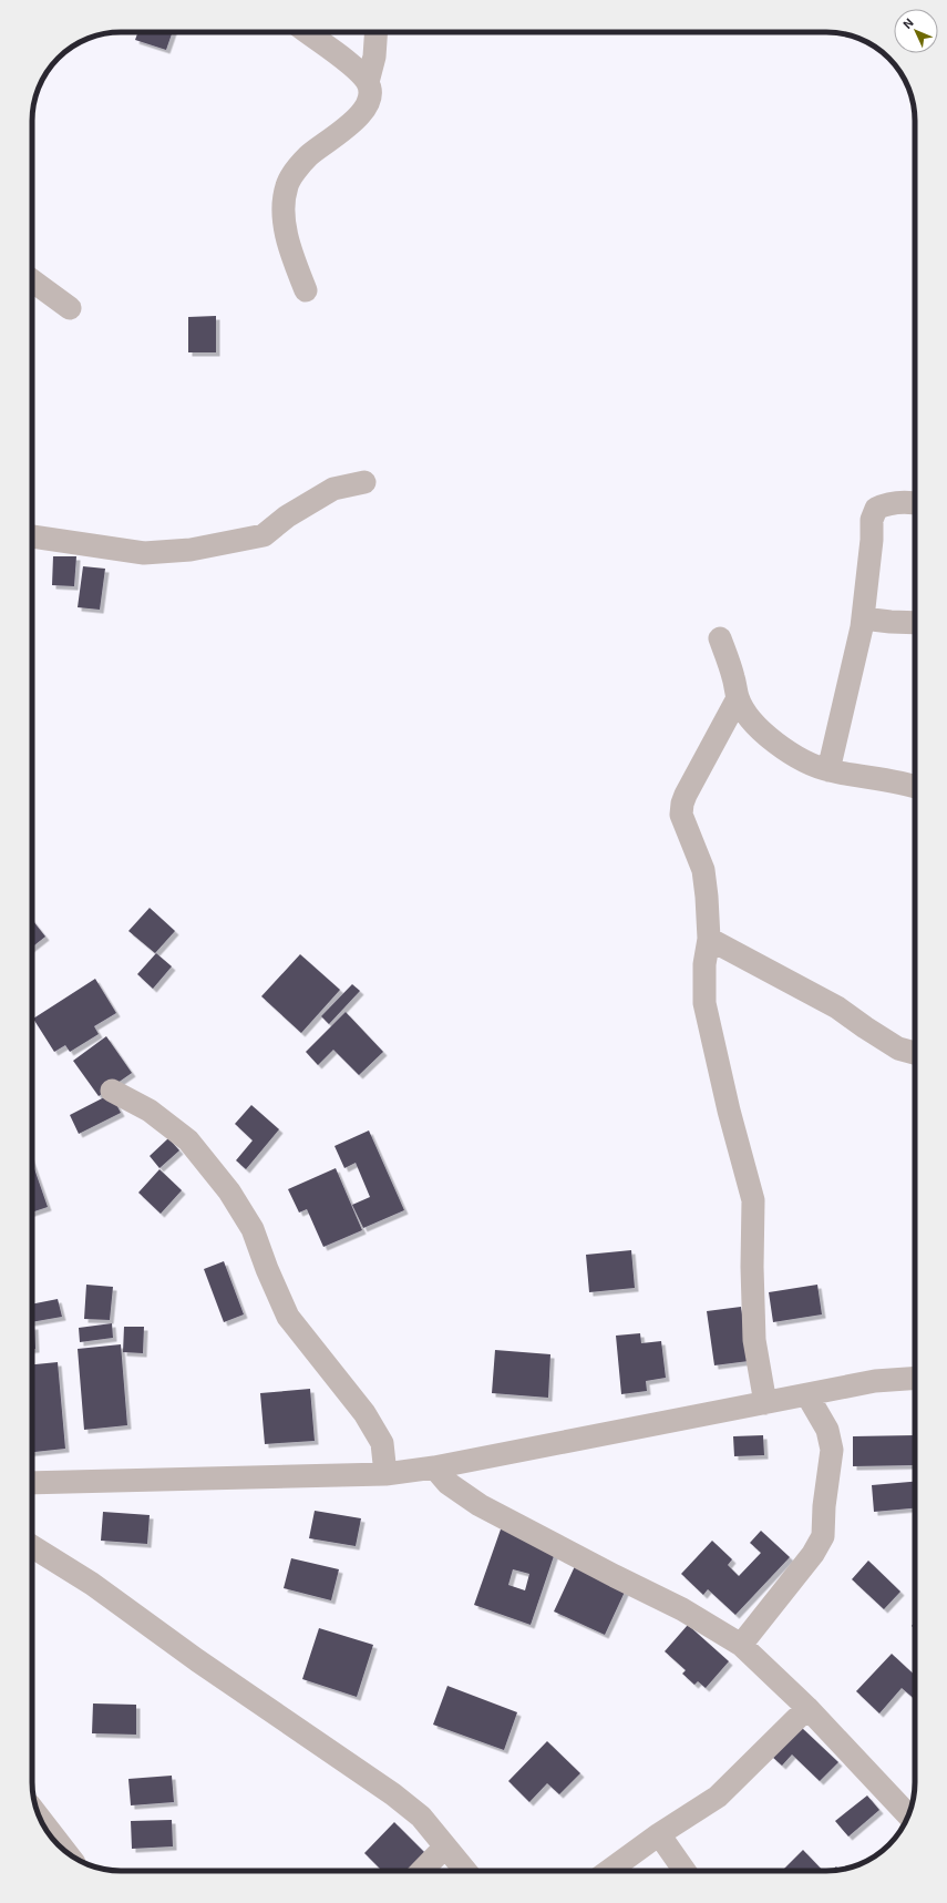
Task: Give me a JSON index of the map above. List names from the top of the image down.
{
  "north": "top left"
}
